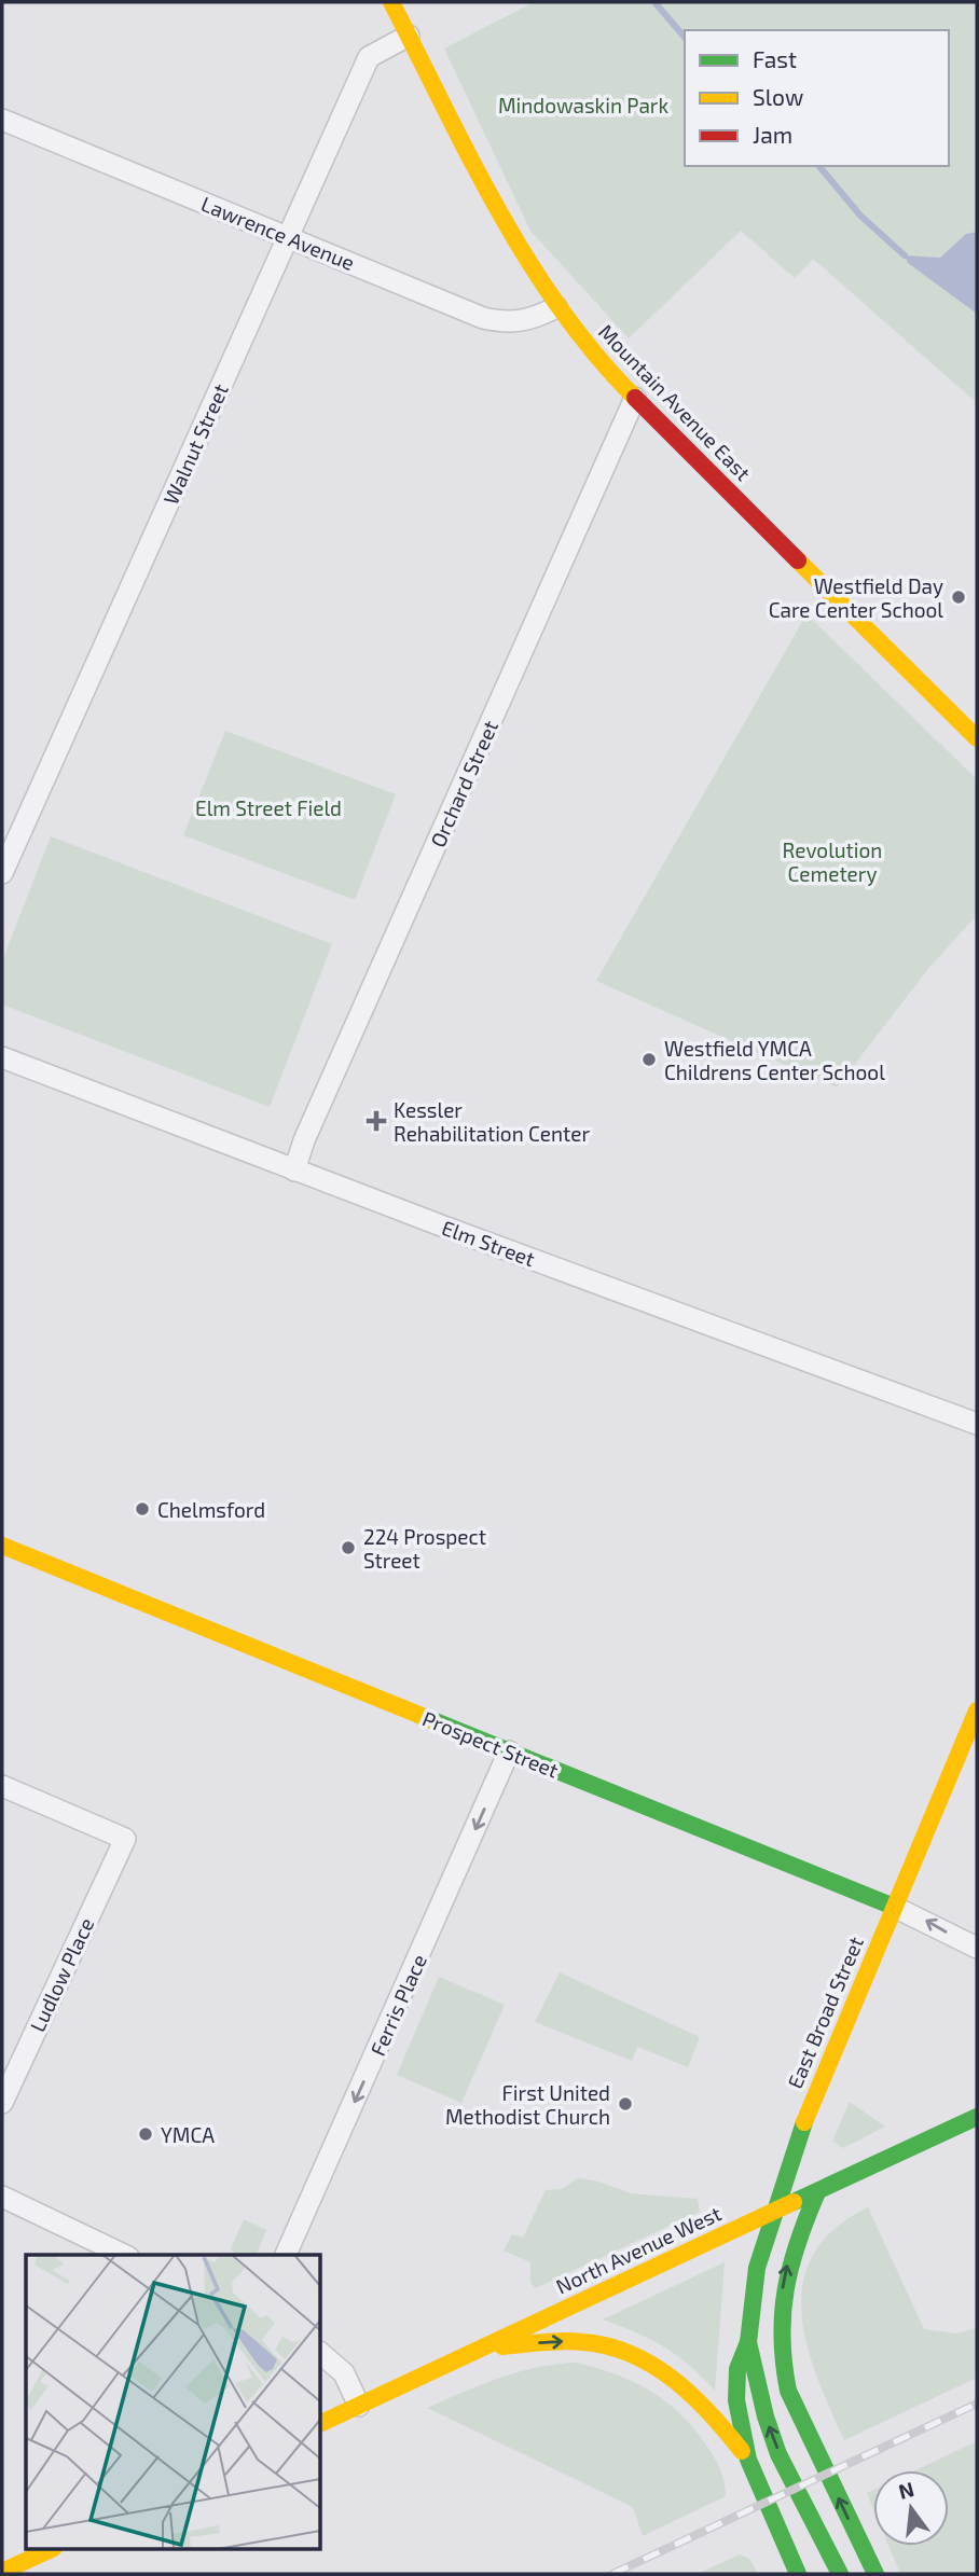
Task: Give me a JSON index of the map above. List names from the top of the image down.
{
  "streets": {
    "street": [
      "Lawrence Avenue",
      "Mountain Avenue East",
      "Walnut Street",
      "Orchard Street",
      "Elm Street",
      "Prospect Street",
      "Ludlow Place",
      "Ferris Place",
      "East Broad Street",
      "North Avenue West"
    ]
  },
  "crossings": [
    ["Lawrence Avenue", "Mountain Avenue East"],
    ["Lawrence Avenue", "Walnut Street"],
    ["Mountain Avenue East", "Walnut Street"],
    ["Mountain Avenue East", "Orchard Street"],
    ["Orchard Street", "Elm Street"],
    ["Prospect Street", "Ferris Place"],
    ["Prospect Street", "East Broad Street"],
    ["East Broad Street", "North Avenue West"]
  ],
  "one_way": ["Ferris Place"],
  "parks": ["Mindowaskin Park", "Elm Street Field", "Revolution Cemetery"],
  "places": {
    "other": [
      "Westfield Day Care Center School",
      "Westfield YMCA Childrens Center School",
      "Chelmsford",
      "224 Prospect Street",
      "First United Methodist Church",
      "YMCA"
    ],
    "health": ["Kessler Rehabilitation Center"]
  },
  "legend": ["Fast", "Slow", "Jam"],
  "north": "top"
}
